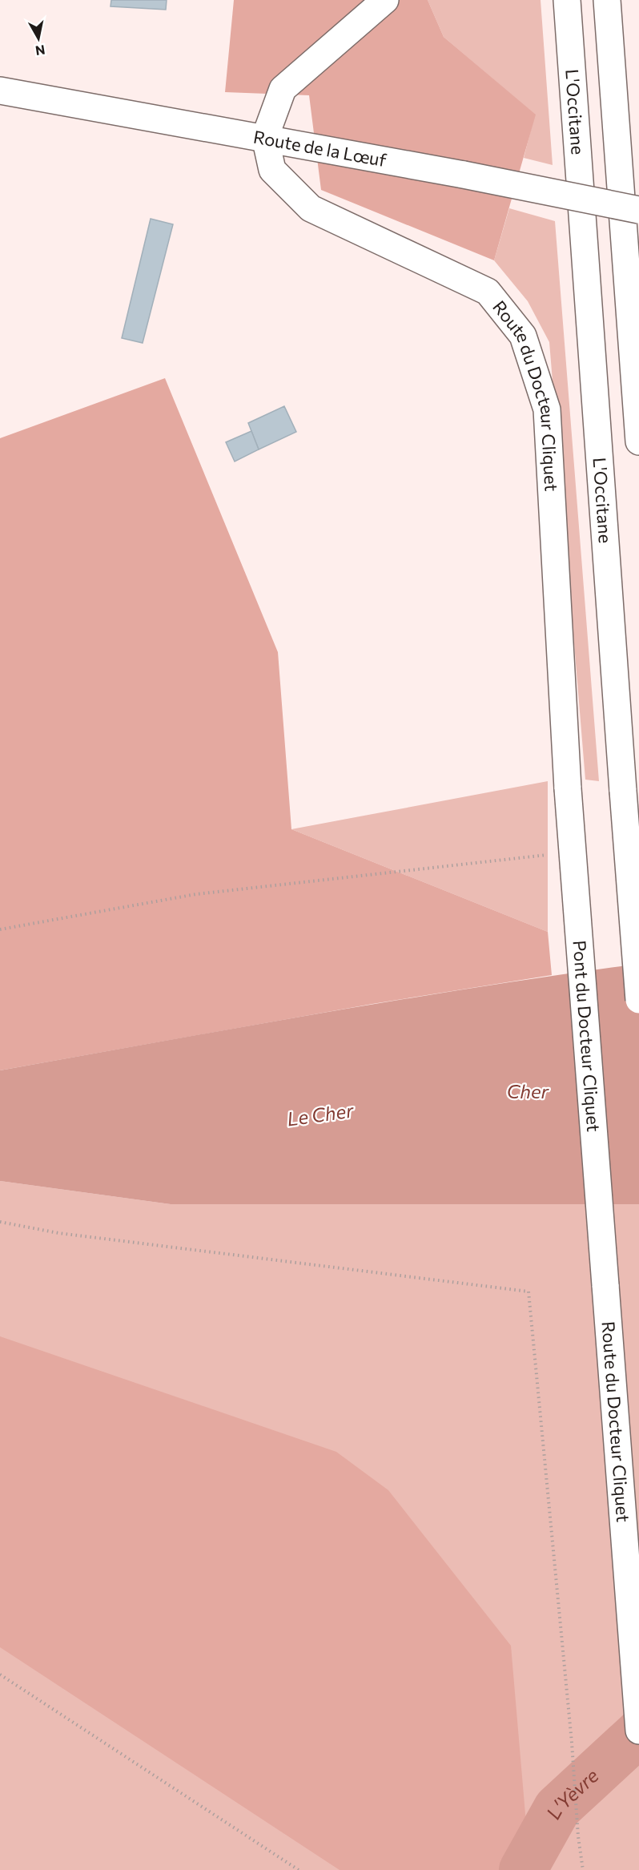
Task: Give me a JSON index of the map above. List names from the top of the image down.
{
  "streets": {
    "main road": [
      "L'Occitane",
      "Route de la Lœuf",
      "Route du Docteur Cliquet",
      "Pont du Docteur Cliquet"
    ]
  },
  "crossings": [
    ["Route de la Lœuf", "Route du Docteur Cliquet"],
    ["Route du Docteur Cliquet", "Pont du Docteur Cliquet"]
  ],
  "water": ["Cher", "Le Cher", "L'Yèvre"],
  "north": "bottom"
}
